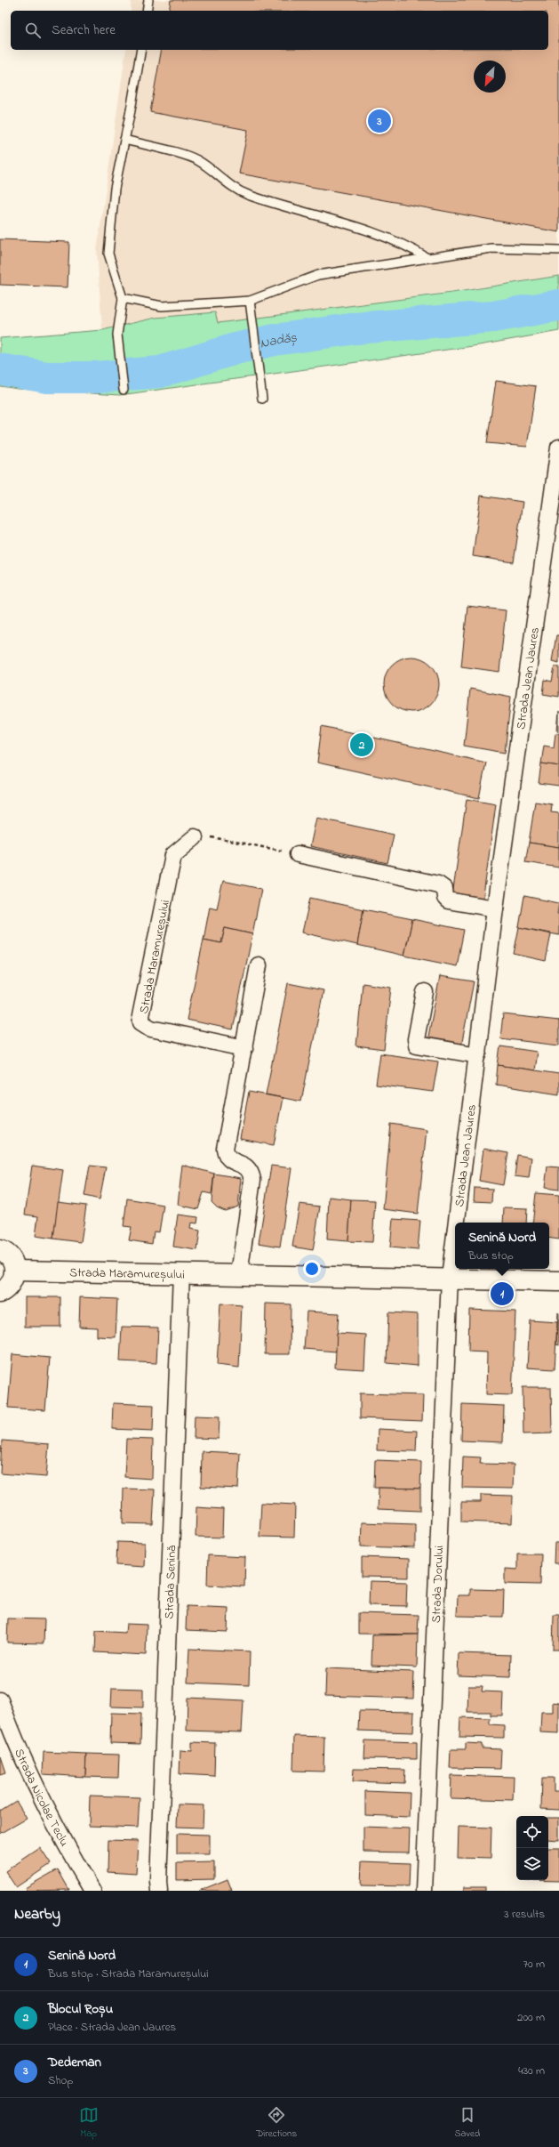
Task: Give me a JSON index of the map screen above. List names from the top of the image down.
{
  "streets": {
    "main road": ["Strada Maramureșului"],
    "street": [
      "Strada Jean Jaures",
      "Strada Senină",
      "Strada Dorului",
      "Strada Nicolae Teclu"
    ]
  },
  "crossings": [
    ["Strada Jean Jaures", "Strada Maramureșului"],
    ["Strada Jean Jaures", "Strada Dorului"],
    ["Strada Maramureșului", "Strada Senină"],
    ["Strada Maramureșului", "Strada Dorului"]
  ],
  "water": ["Nadăș"],
  "north": "bottom left",
  "page": {
    "search": "Search here",
    "pins": ["3", "2", "1"],
    "popup": ["Senină Nord", "Bus stop"],
    "heading": ["Nearby", "3 results"],
    "list": [
      {
        "mark": "1",
        "name": "Senină Nord",
        "note": "Bus stop · Strada Maramureșului",
        "value": "70 m"
      },
      {
        "mark": "2",
        "name": "Blocul Roșu",
        "note": "Place · Strada Jean Jaures",
        "value": "200 m"
      },
      {
        "mark": "3",
        "name": "Dedeman",
        "note": "Shop",
        "value": "430 m"
      }
    ],
    "nav": ["Map", "Directions", "Saved"]
  }
}
